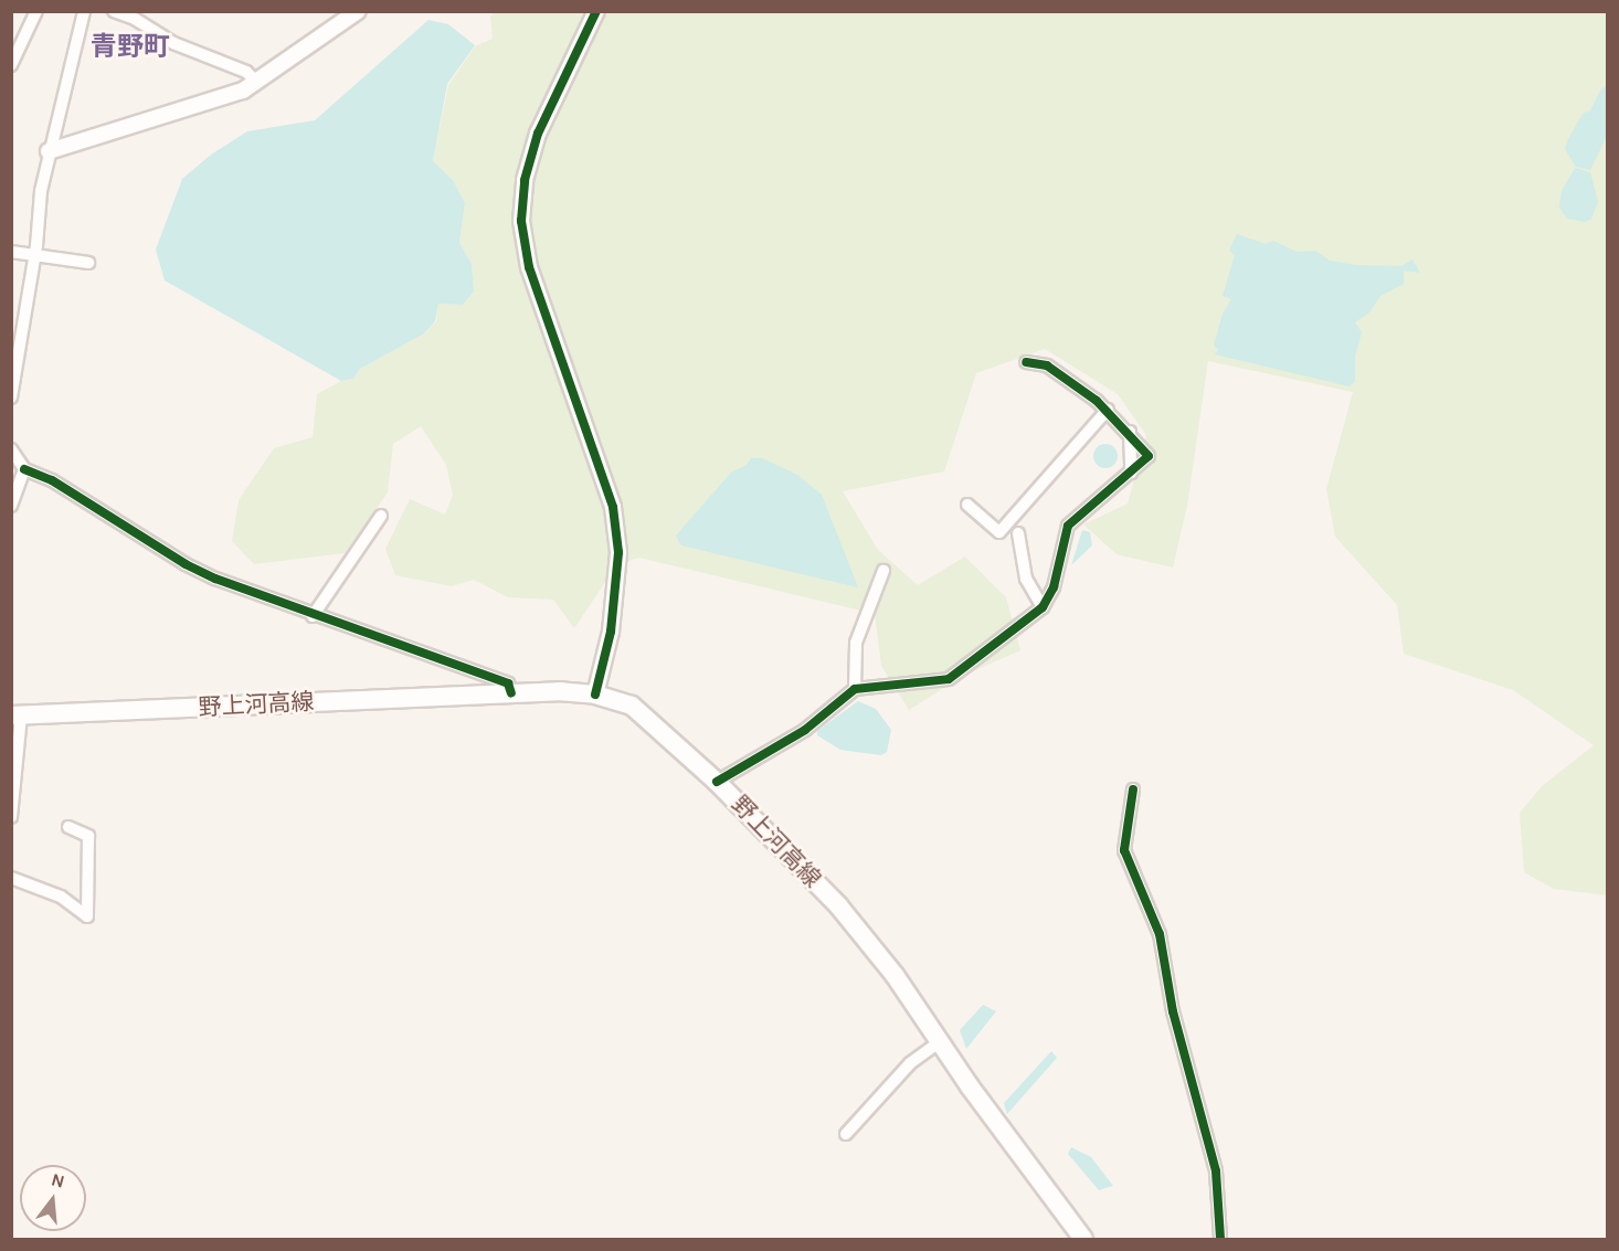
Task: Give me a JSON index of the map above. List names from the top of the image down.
{
  "streets": {
    "main road": ["野上河高線"]
  },
  "districts": ["青野町"],
  "north": "top"
}
